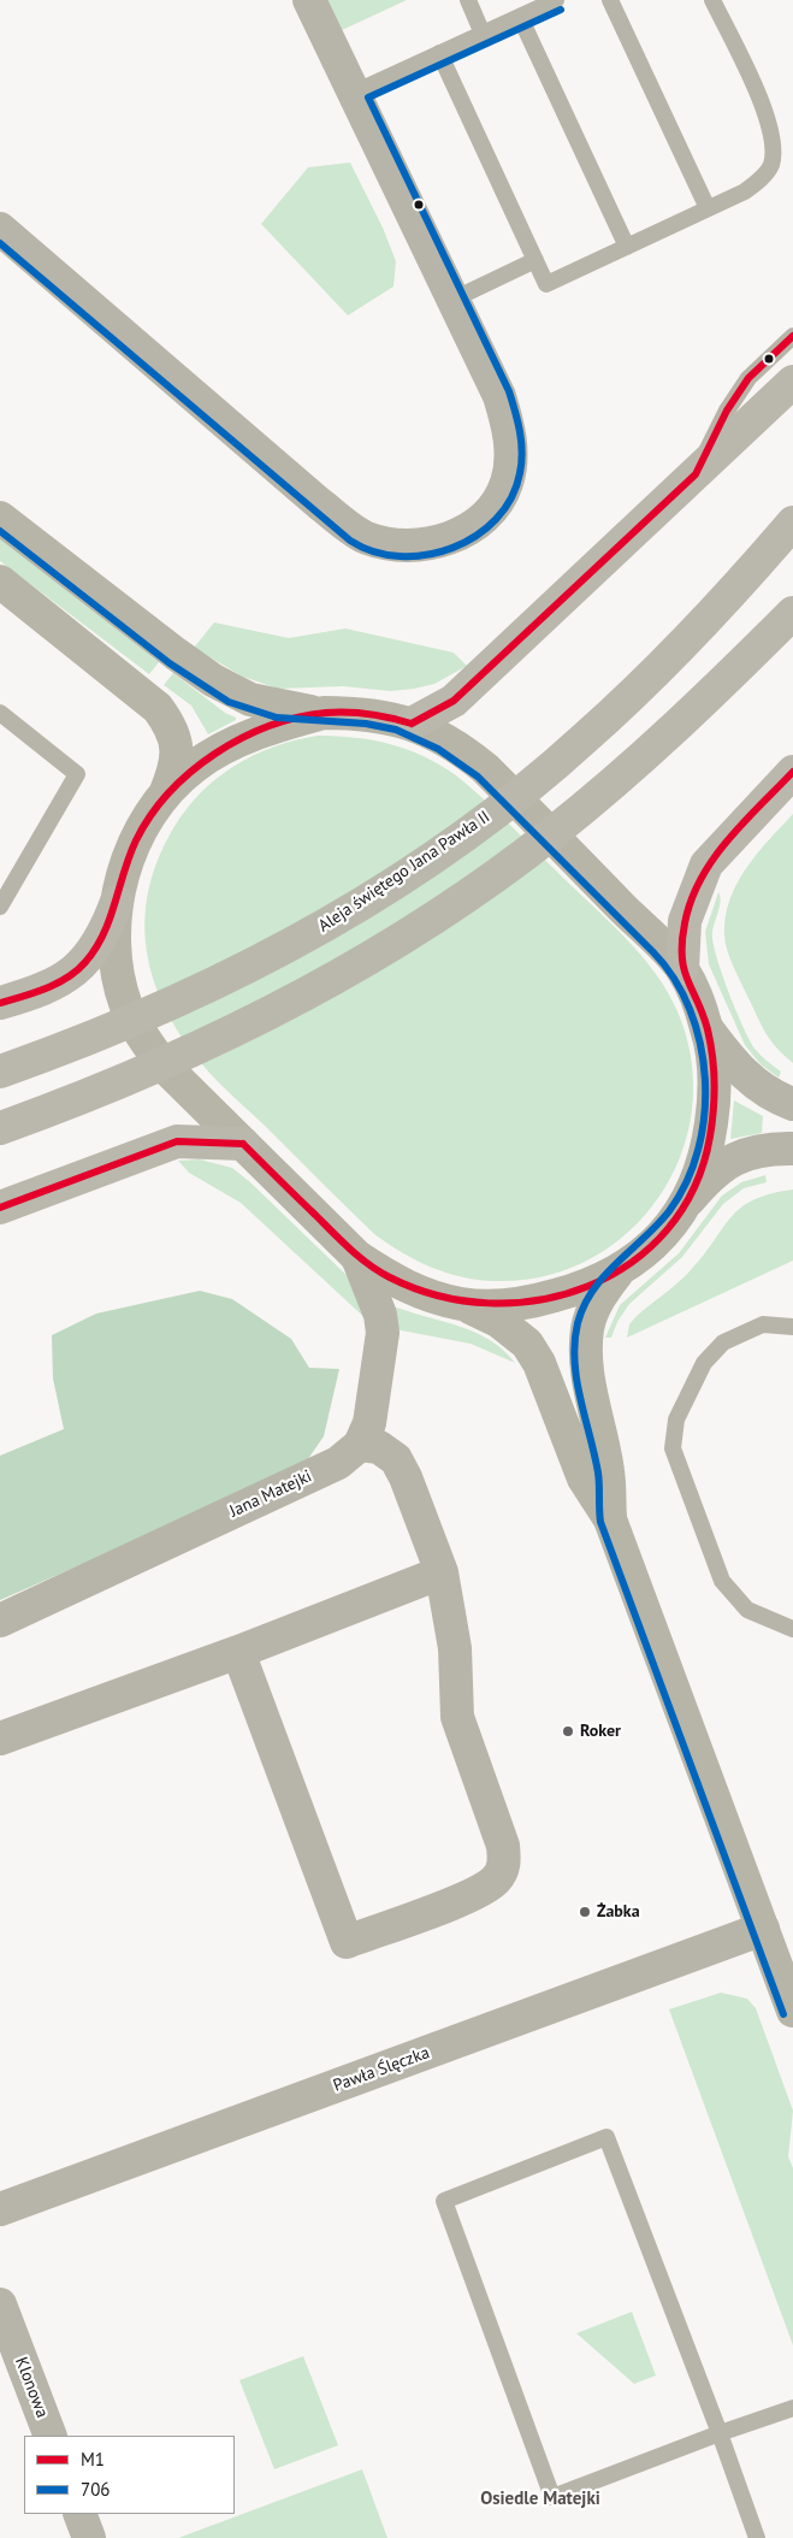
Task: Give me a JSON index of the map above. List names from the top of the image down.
{
  "streets": {
    "main road": ["Aleja świętego Jana Pawła II"],
    "street": ["Jana Matejki", "Pawła Ślęczka", "Klonowa"]
  },
  "districts": ["Osiedle Matejki"],
  "places": ["Roker", "Żabka"],
  "lines": ["transit line 706", "transit line M1"],
  "legend": ["M1", "706"]
}
